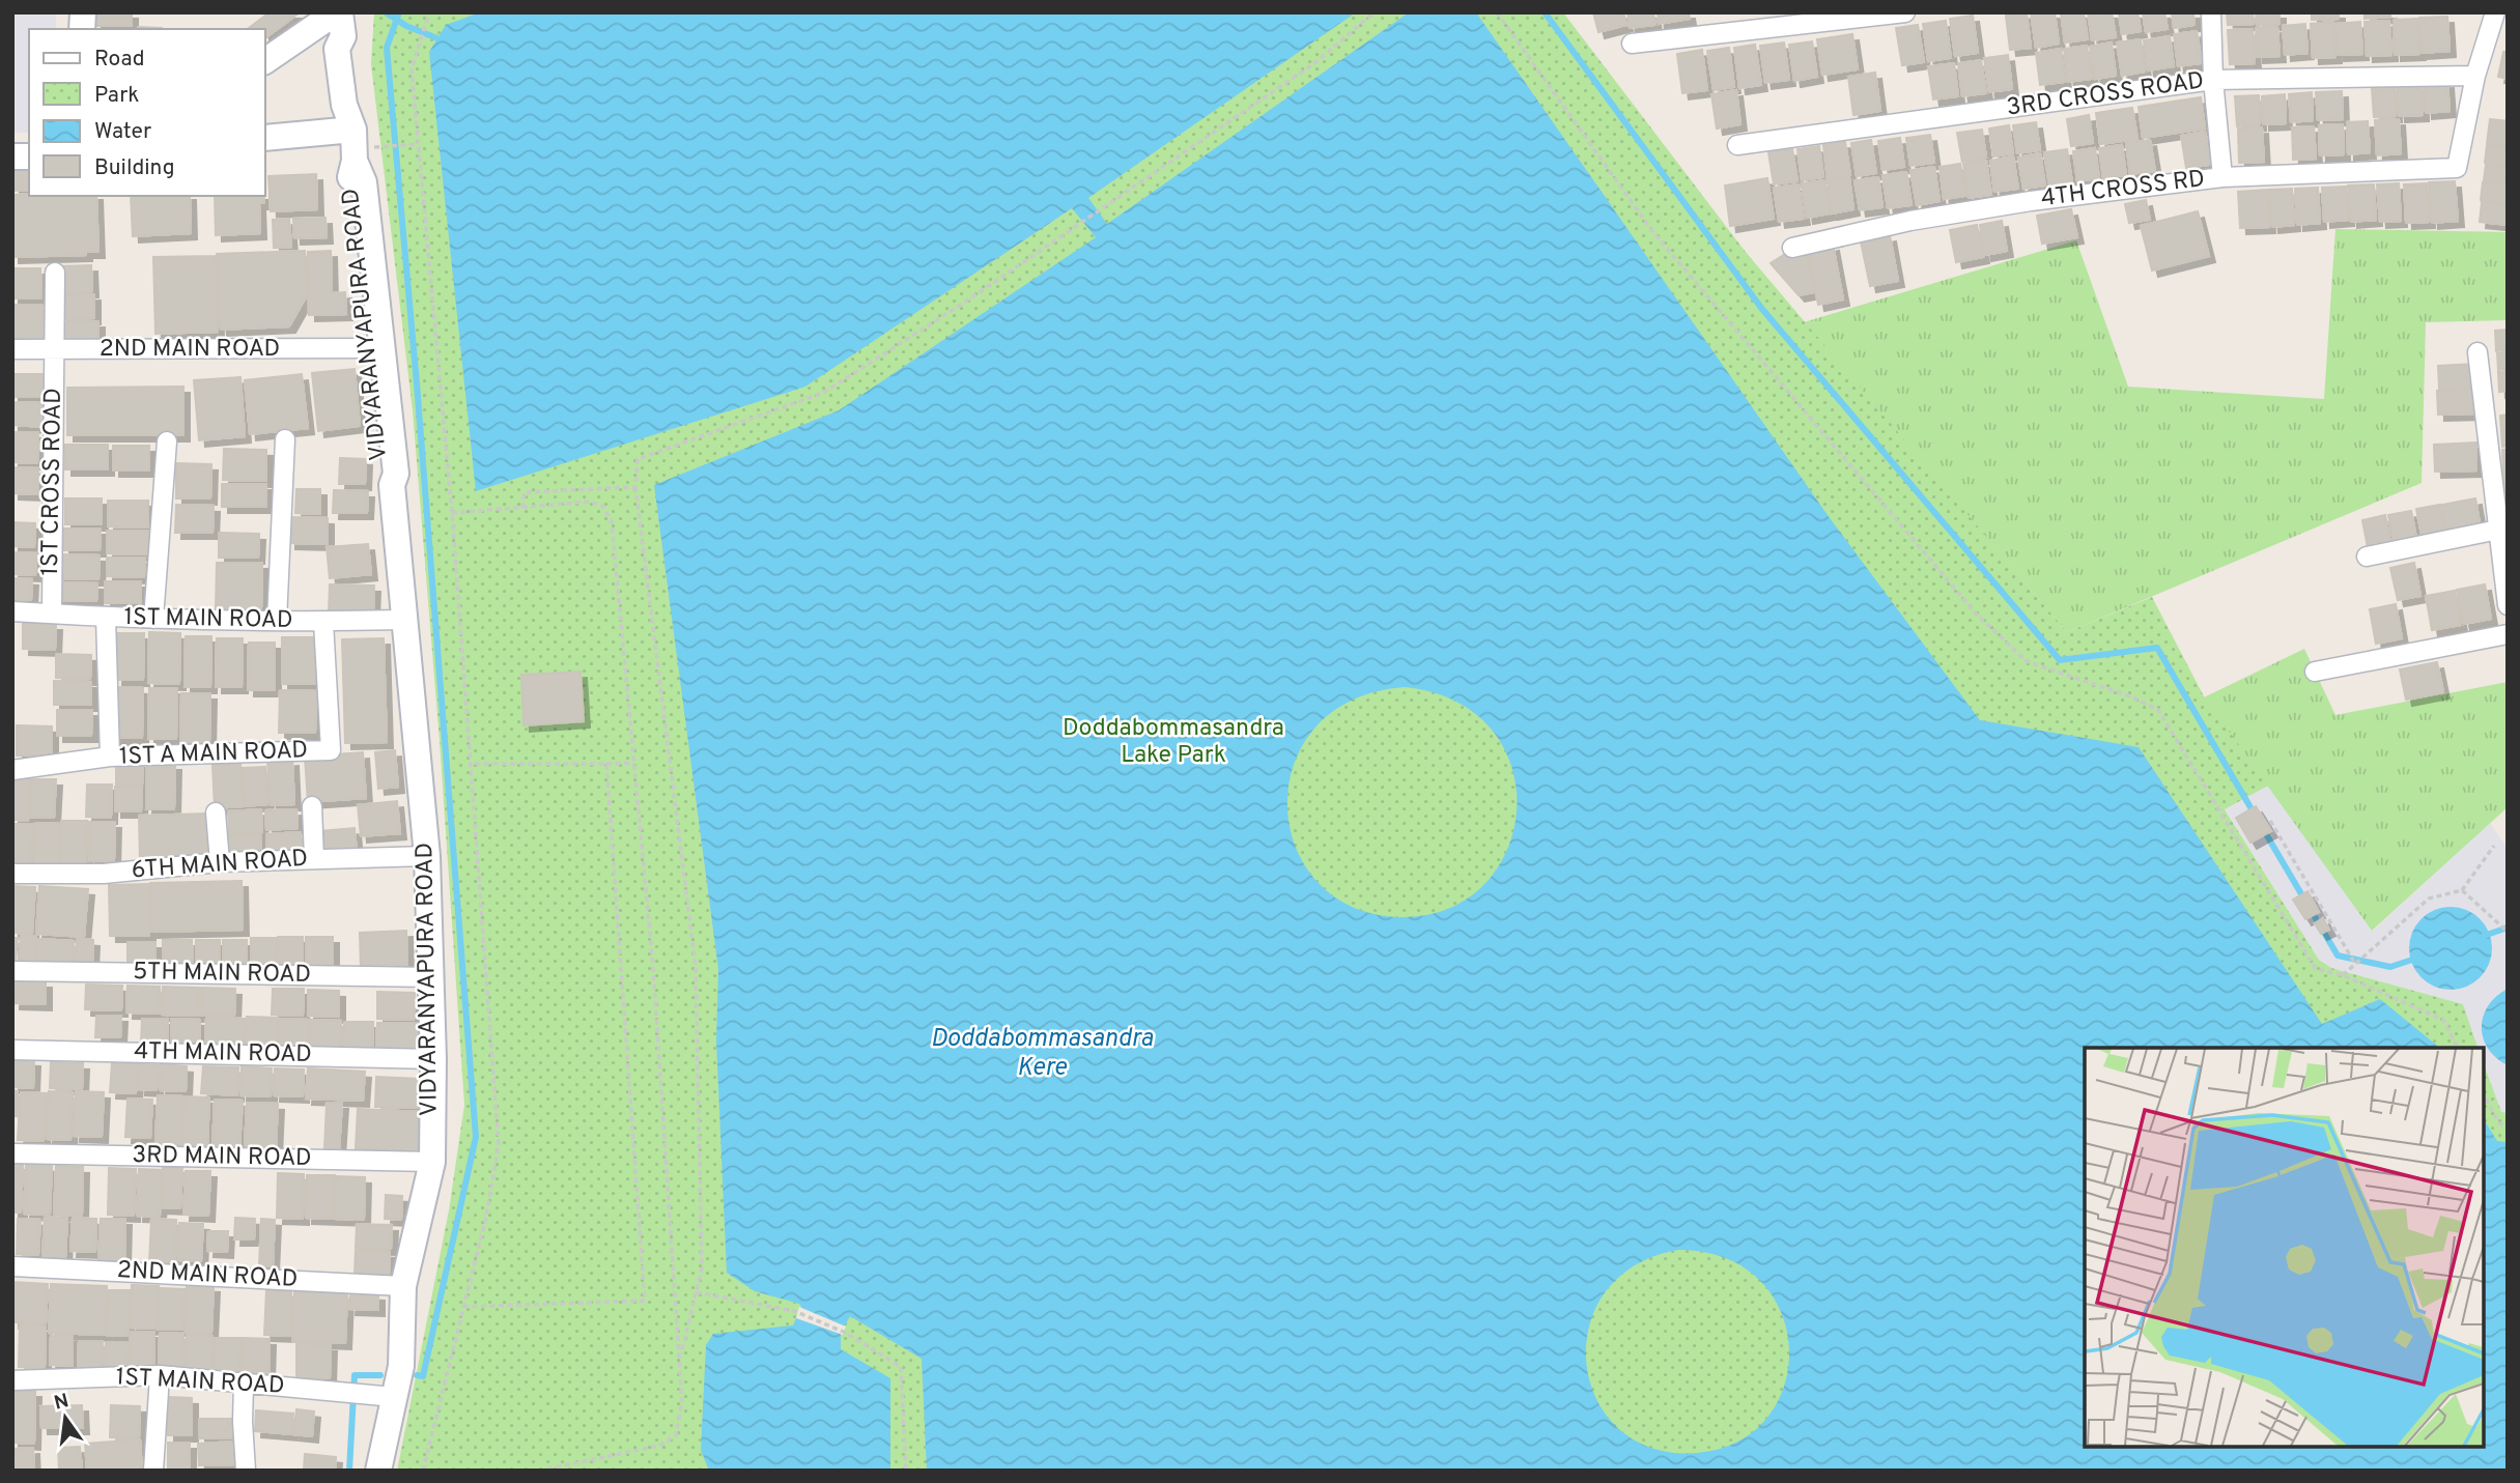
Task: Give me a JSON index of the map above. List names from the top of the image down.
{
  "streets": {
    "main road": ["VIDYARANYAPURA ROAD"],
    "street": [
      "3RD CROSS ROAD",
      "4TH CROSS RD",
      "2ND MAIN ROAD",
      "1ST CROSS ROAD",
      "1ST MAIN ROAD",
      "1ST A MAIN ROAD",
      "6TH MAIN ROAD",
      "5TH MAIN ROAD",
      "4TH MAIN ROAD",
      "3RD MAIN ROAD"
    ]
  },
  "crossings": [
    ["3RD CROSS ROAD", "4TH CROSS RD"],
    ["VIDYARANYAPURA ROAD", "2ND MAIN ROAD"],
    ["VIDYARANYAPURA ROAD", "1ST MAIN ROAD"],
    ["VIDYARANYAPURA ROAD", "6TH MAIN ROAD"],
    ["VIDYARANYAPURA ROAD", "5TH MAIN ROAD"],
    ["VIDYARANYAPURA ROAD", "4TH MAIN ROAD"],
    ["VIDYARANYAPURA ROAD", "3RD MAIN ROAD"],
    ["2ND MAIN ROAD", "1ST CROSS ROAD"],
    ["1ST CROSS ROAD", "1ST MAIN ROAD"],
    ["1ST MAIN ROAD", "1ST A MAIN ROAD"]
  ],
  "water": ["Doddabommasandra Kere"],
  "parks": ["Doddabommasandra Lake Park"],
  "legend": [
    "Road",
    "Park",
    "Water",
    "Building"
  ],
  "north": "top"
}
